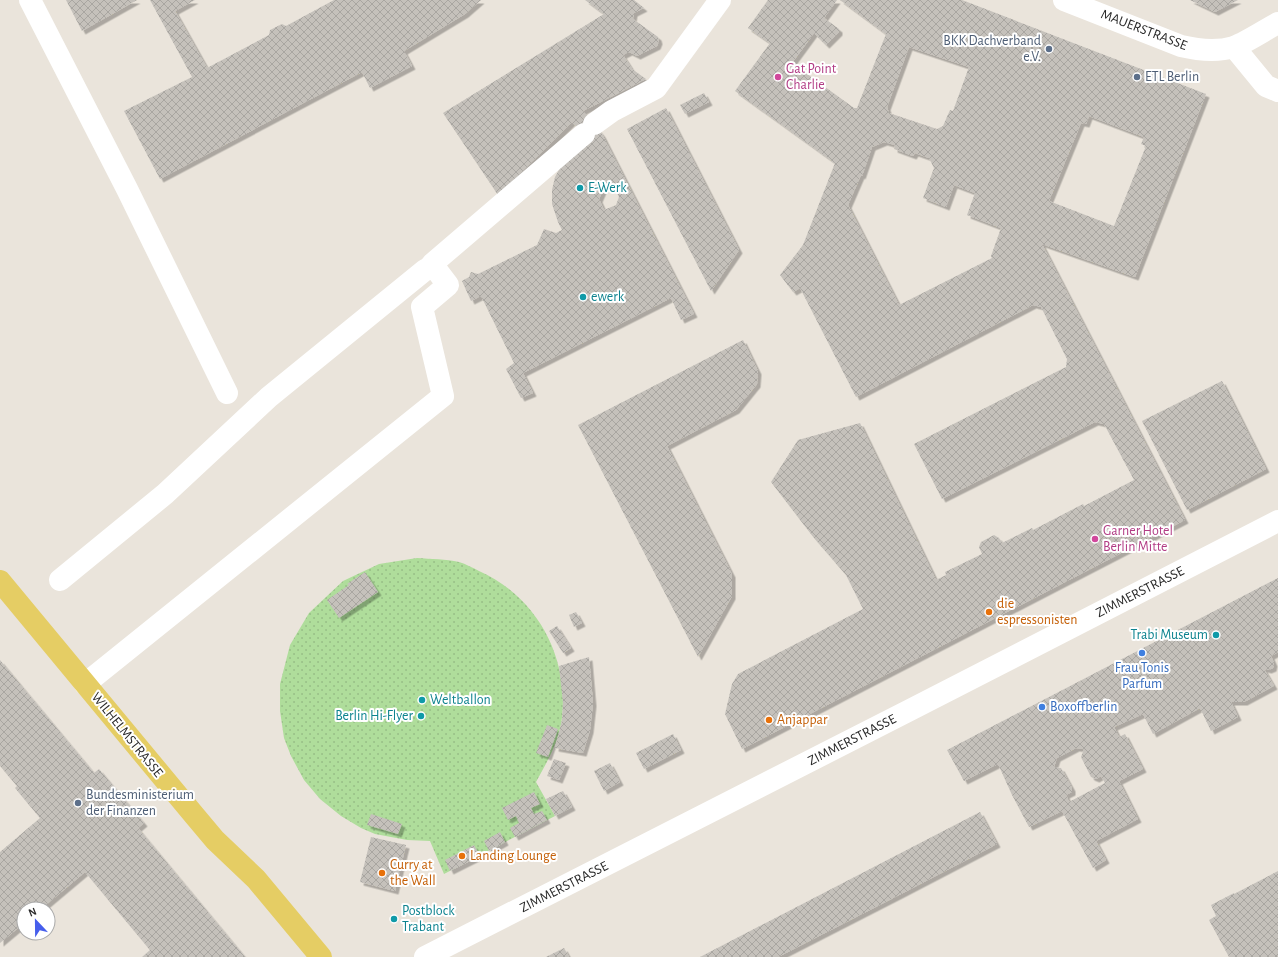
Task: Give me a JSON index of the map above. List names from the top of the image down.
{
  "streets": {
    "main road": ["WILHELMSTRASSE"],
    "street": ["MAUERSTRASSE", "ZIMMERSTRASSE"]
  },
  "places": [
    "BKK Dachverband e.V.",
    "Gat Point Charlie",
    "ETL Berlin",
    "E-Werk",
    "ewerk",
    "Garner Hotel Berlin Mitte",
    "die espressonisten",
    "Trabi Museum",
    "Frau Tonis Parfum",
    "Weltballon",
    "Boxoffberlin",
    "Berlin Hi-Flyer",
    "Anjappar",
    "Bundesministerium der Finanzen",
    "Landing Lounge",
    "Curry at the Wall",
    "Postblock Trabant"
  ],
  "north": "top"
}
